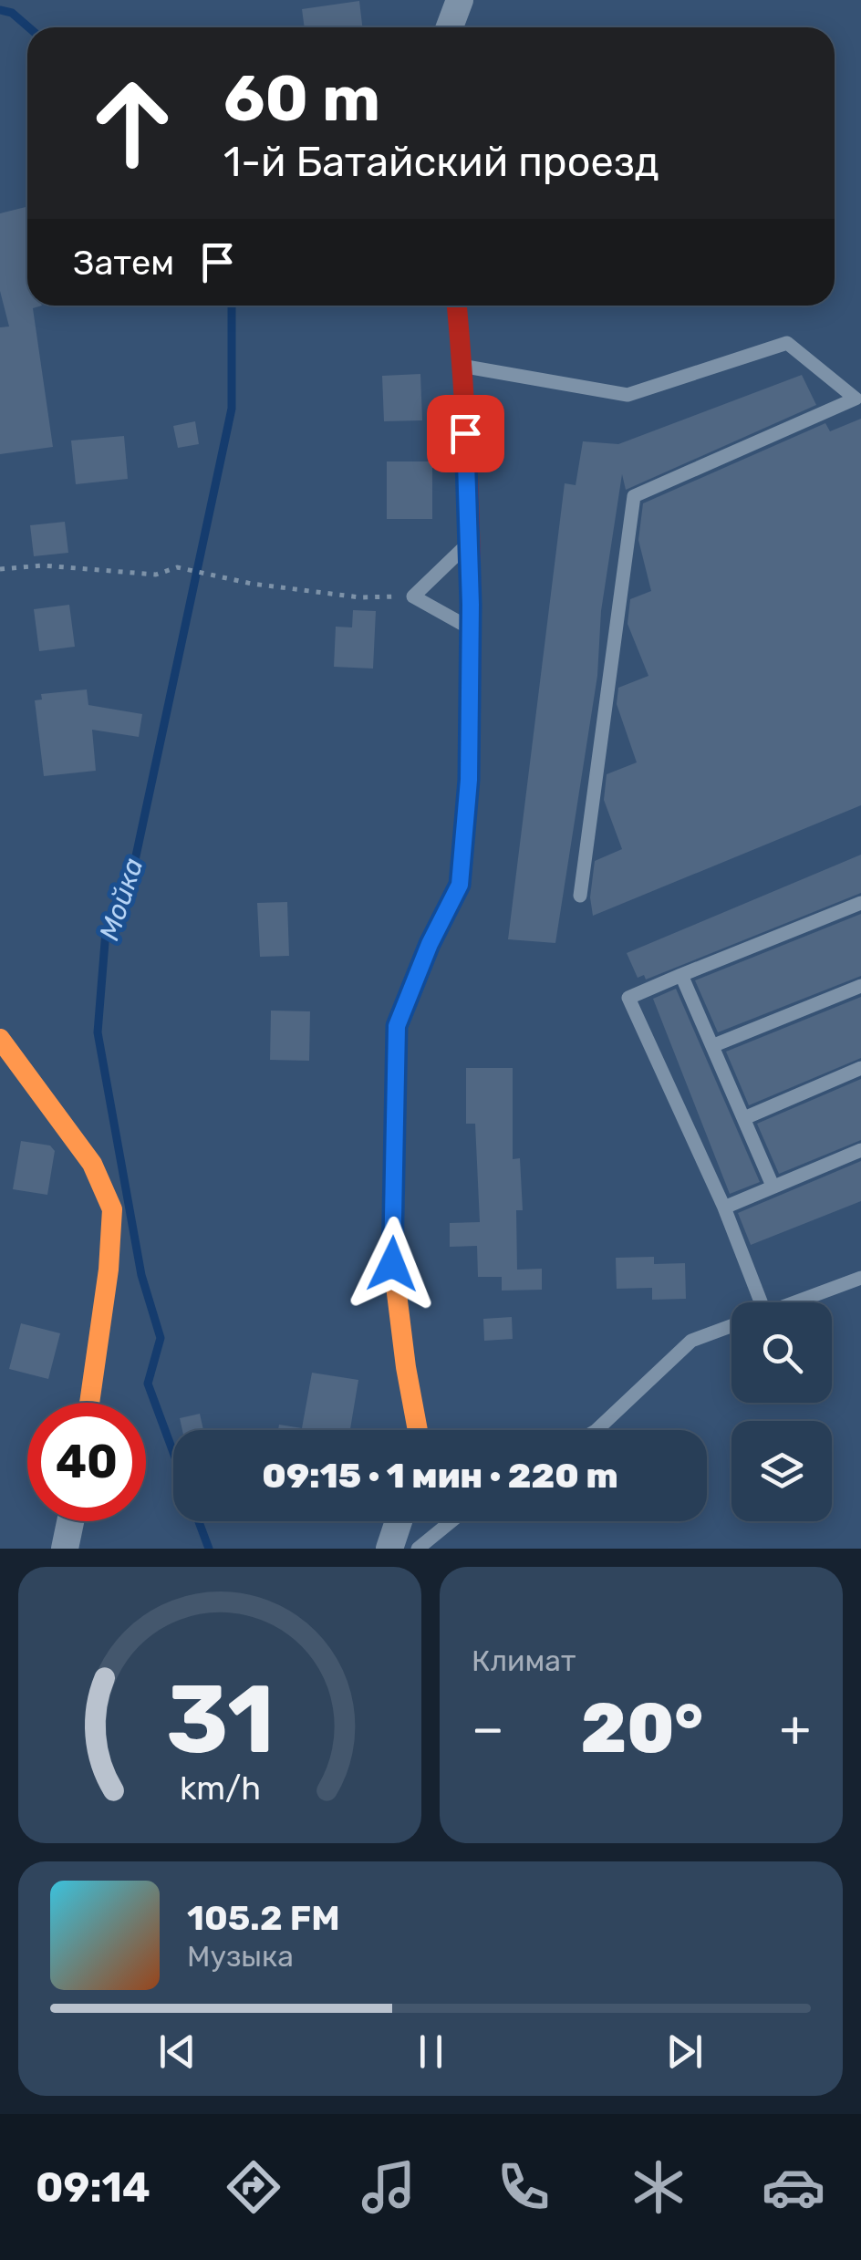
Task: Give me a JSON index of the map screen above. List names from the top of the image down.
{
  "water": ["Мойка"],
  "page": {
    "turn": ["60 m", "1-й Батайский проезд"],
    "then": "Затем",
    "limit": "40",
    "trip": "09:15 · 1 мин · 220 m",
    "tile": "Климат",
    "heat": ["−", "20°", "+"],
    "song": ["105.2 FM", "Музыка"],
    "tabs": "09:14",
    "gauge": ["31", "km/h"]
  }
}
